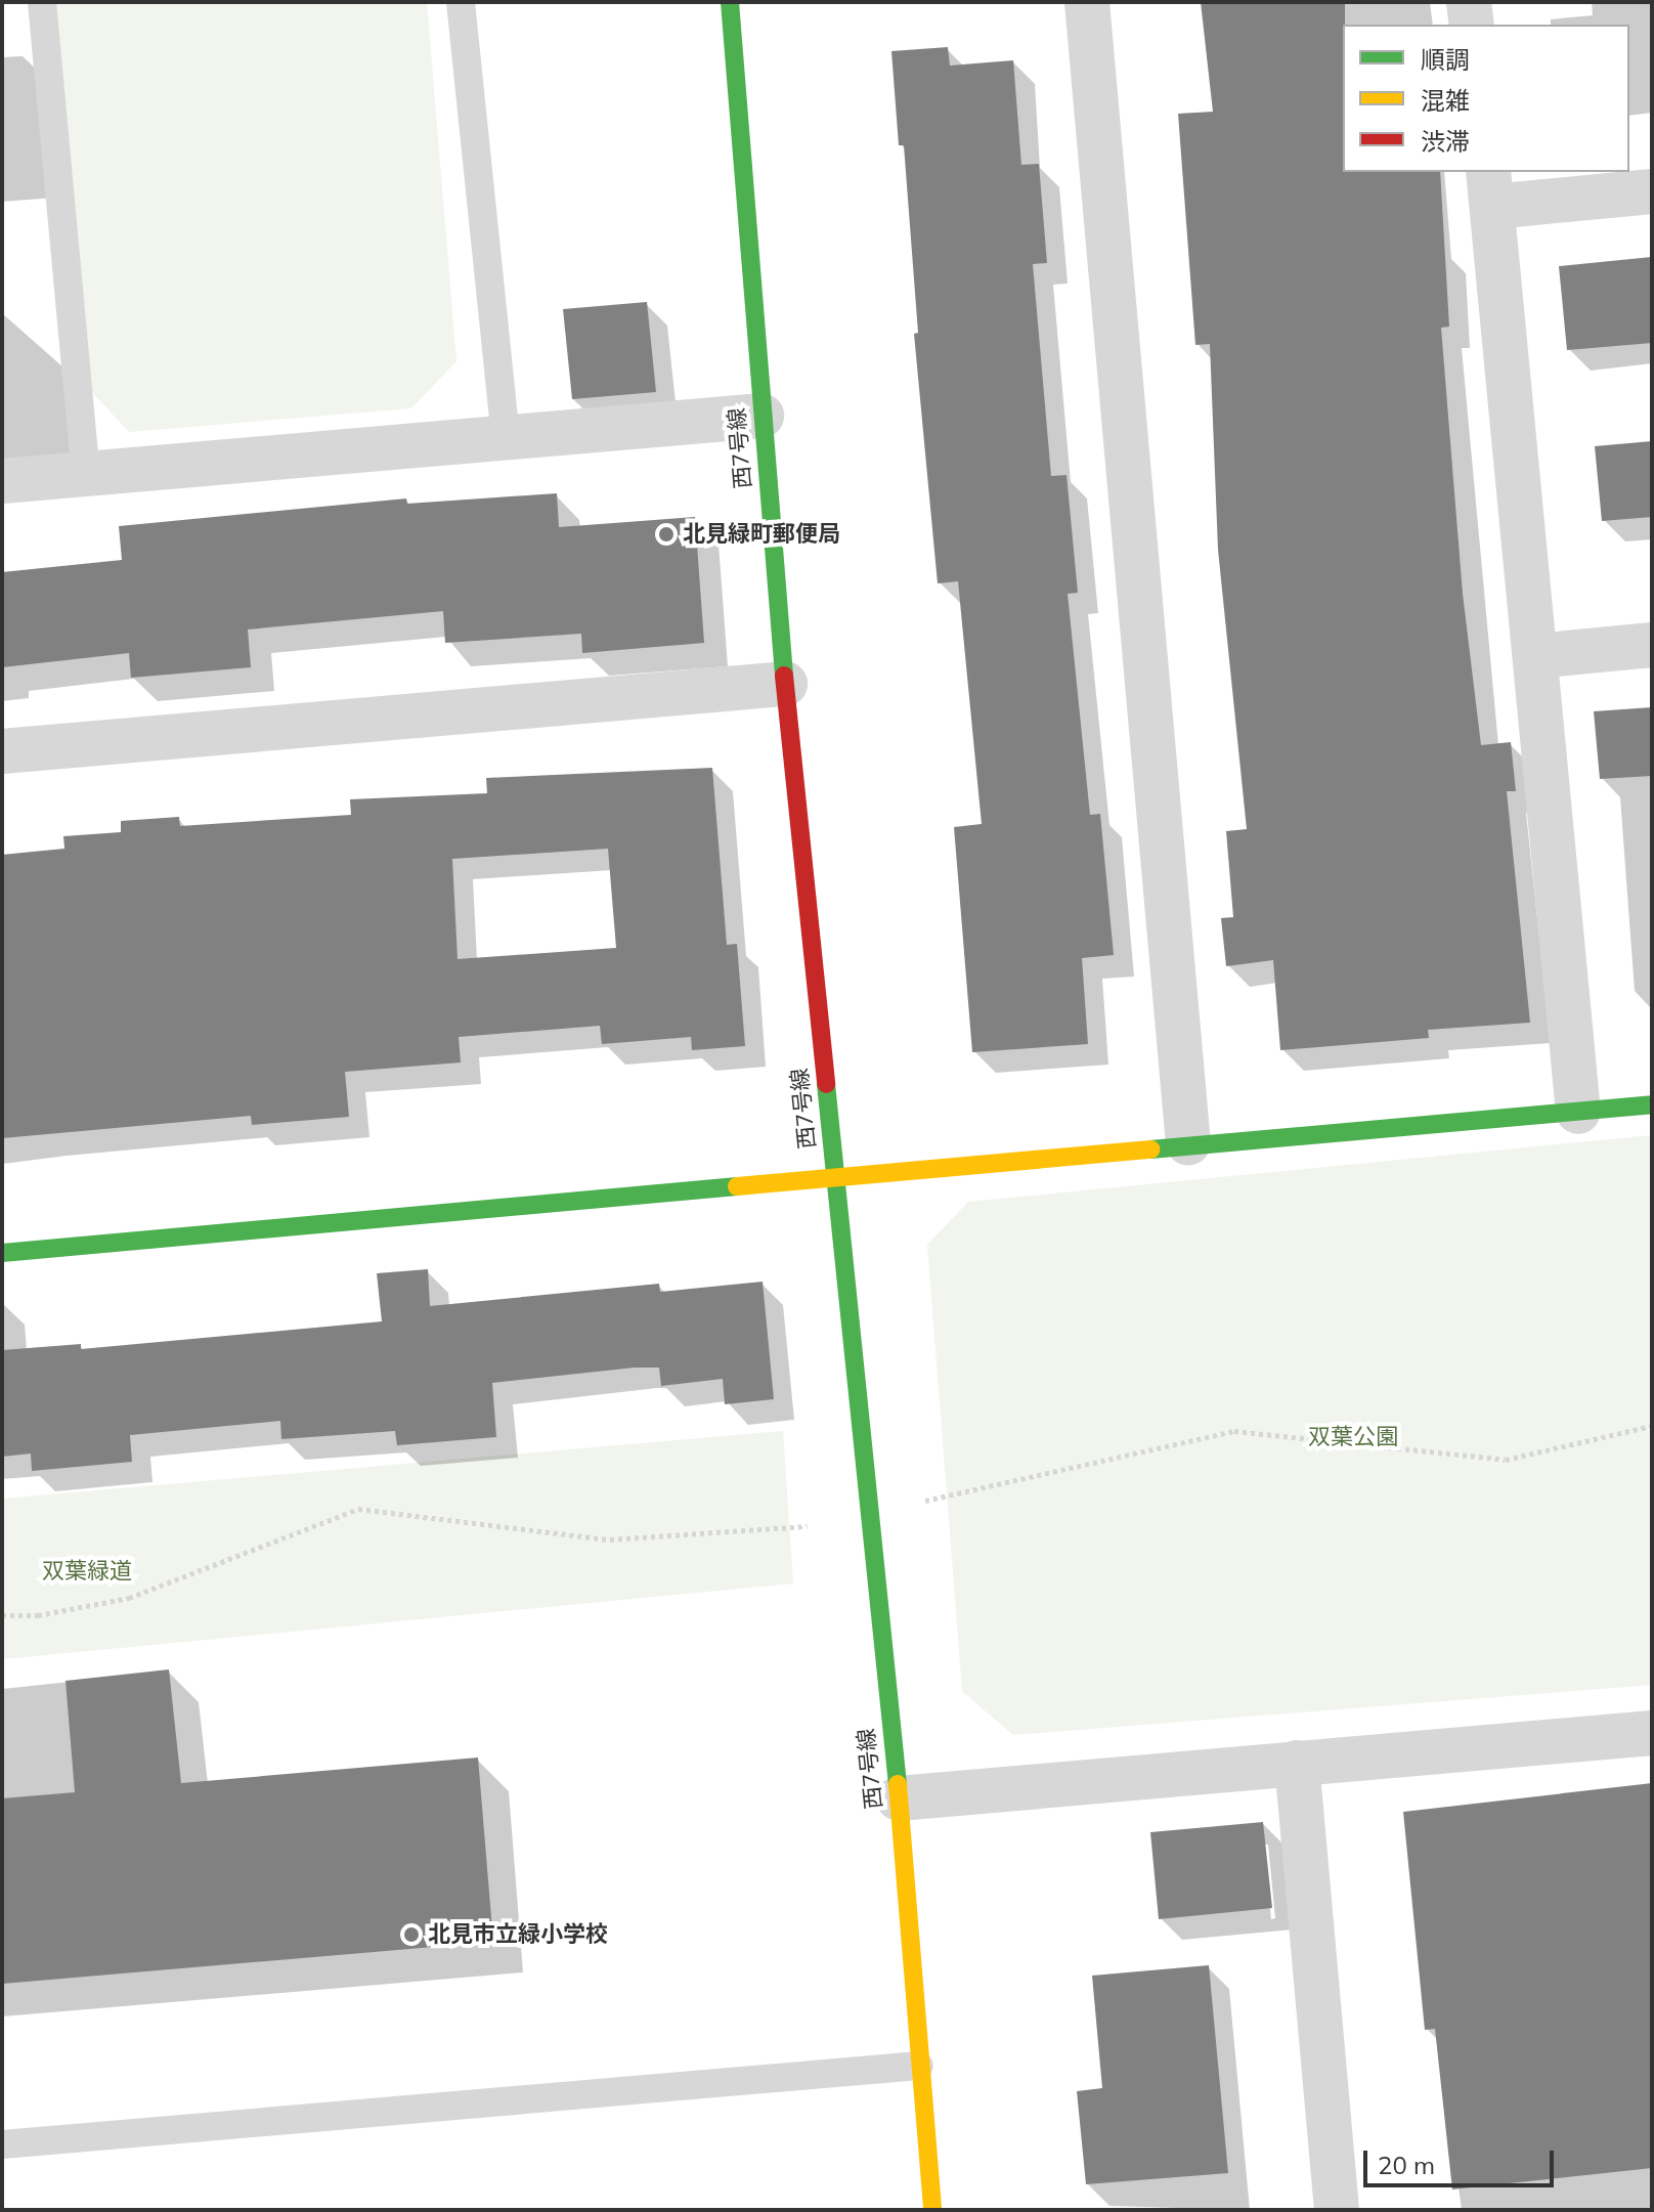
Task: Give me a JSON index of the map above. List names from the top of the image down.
{
  "streets": {
    "street": ["西7号線"]
  },
  "parks": ["双葉公園", "双葉緑道"],
  "places": ["北見緑町郵便局", "北見市立緑小学校"],
  "legend": ["順調", "混雑", "渋滞"],
  "scale_bar": "20 m"
}
